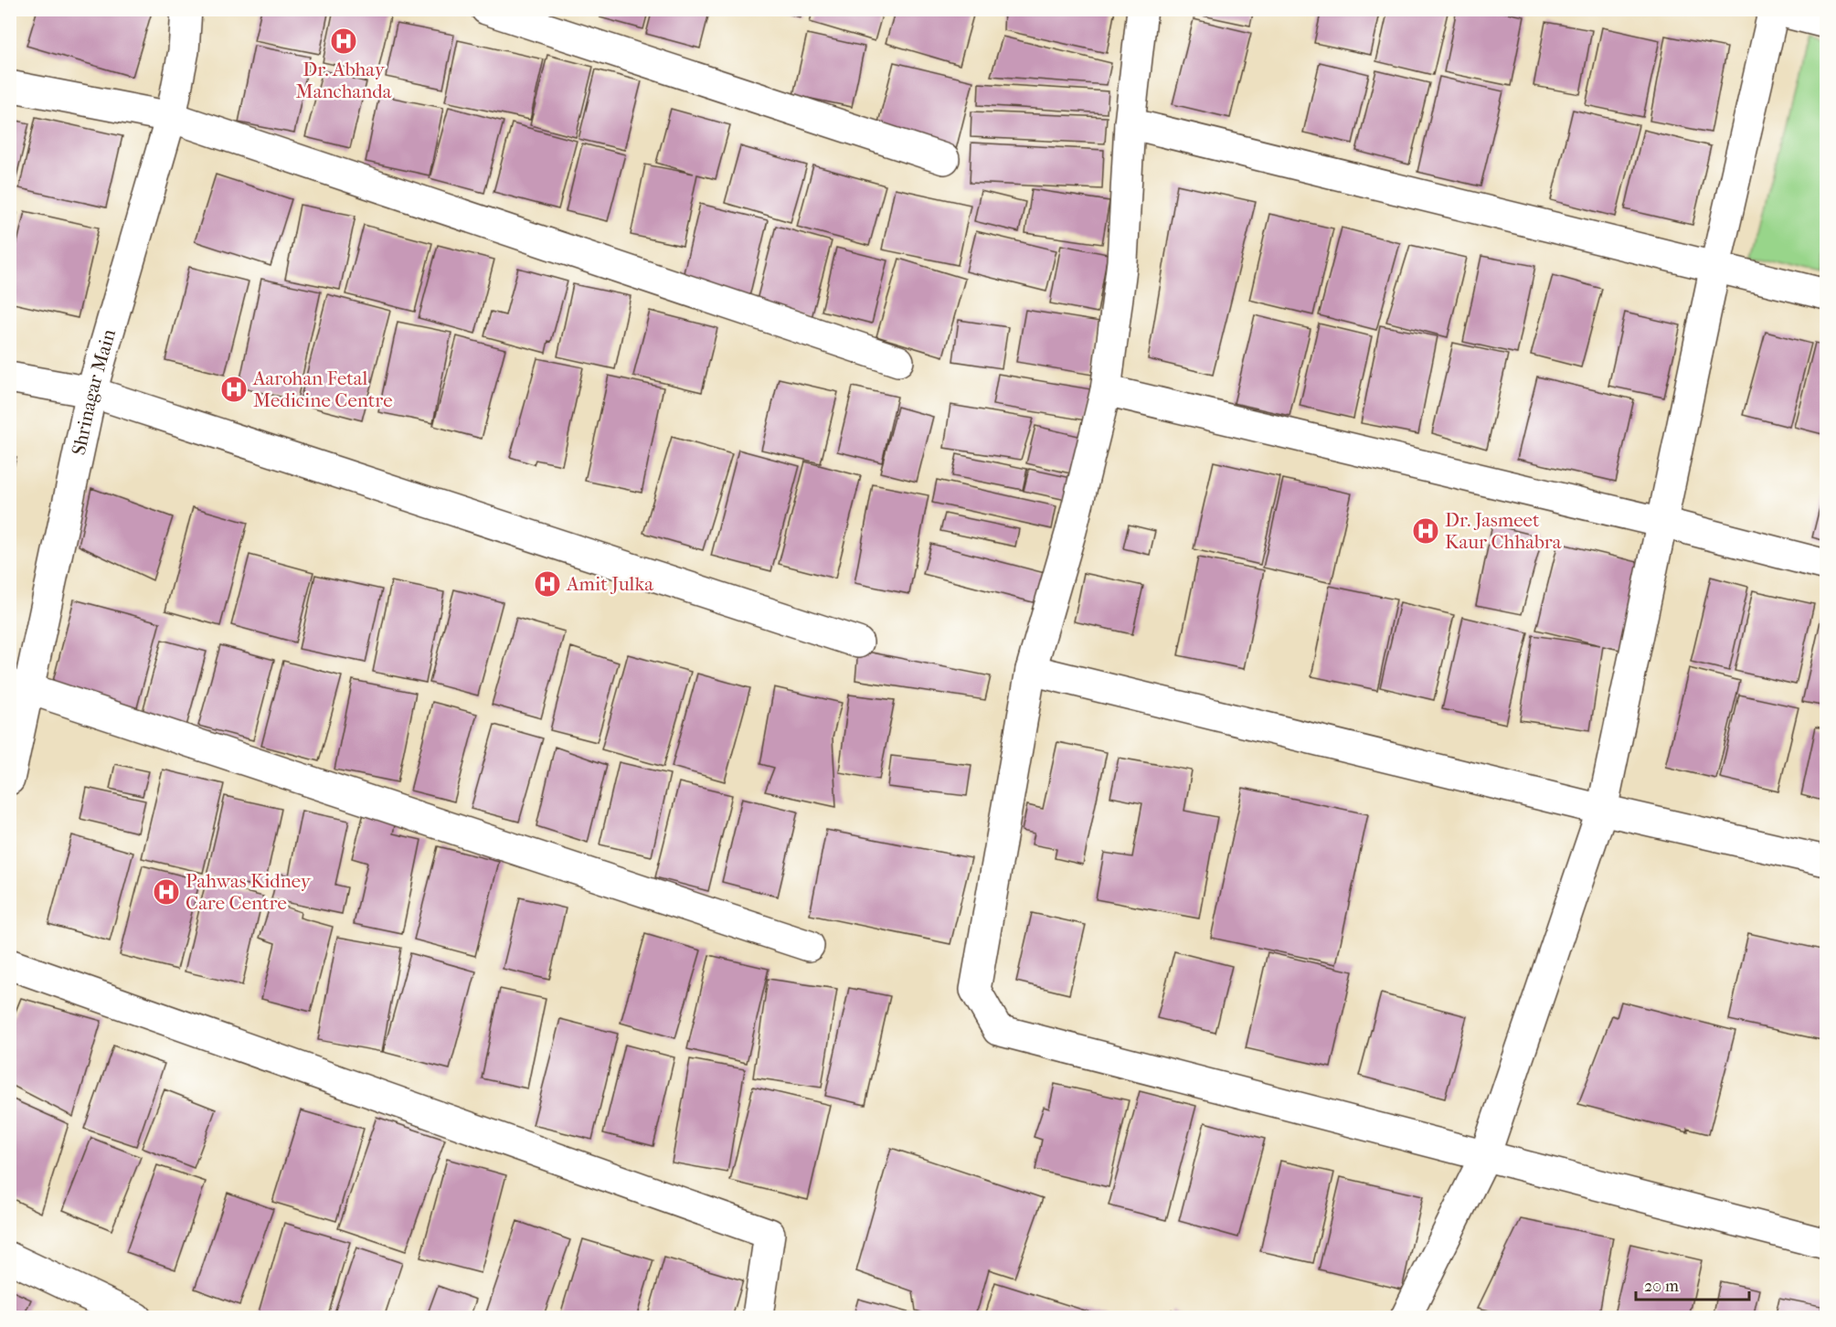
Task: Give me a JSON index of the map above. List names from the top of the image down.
{
  "streets": {
    "street": ["Shrinagar Main"]
  },
  "places": {
    "hospital": [
      "Dr. Abhay Manchanda",
      "Aarohan Fetal Medicine Centre",
      "Dr. Jasmeet Kaur Chhabra",
      "Amit Julka",
      "Pahwas Kidney Care Centre"
    ]
  },
  "scale_bar": "20 m"
}
